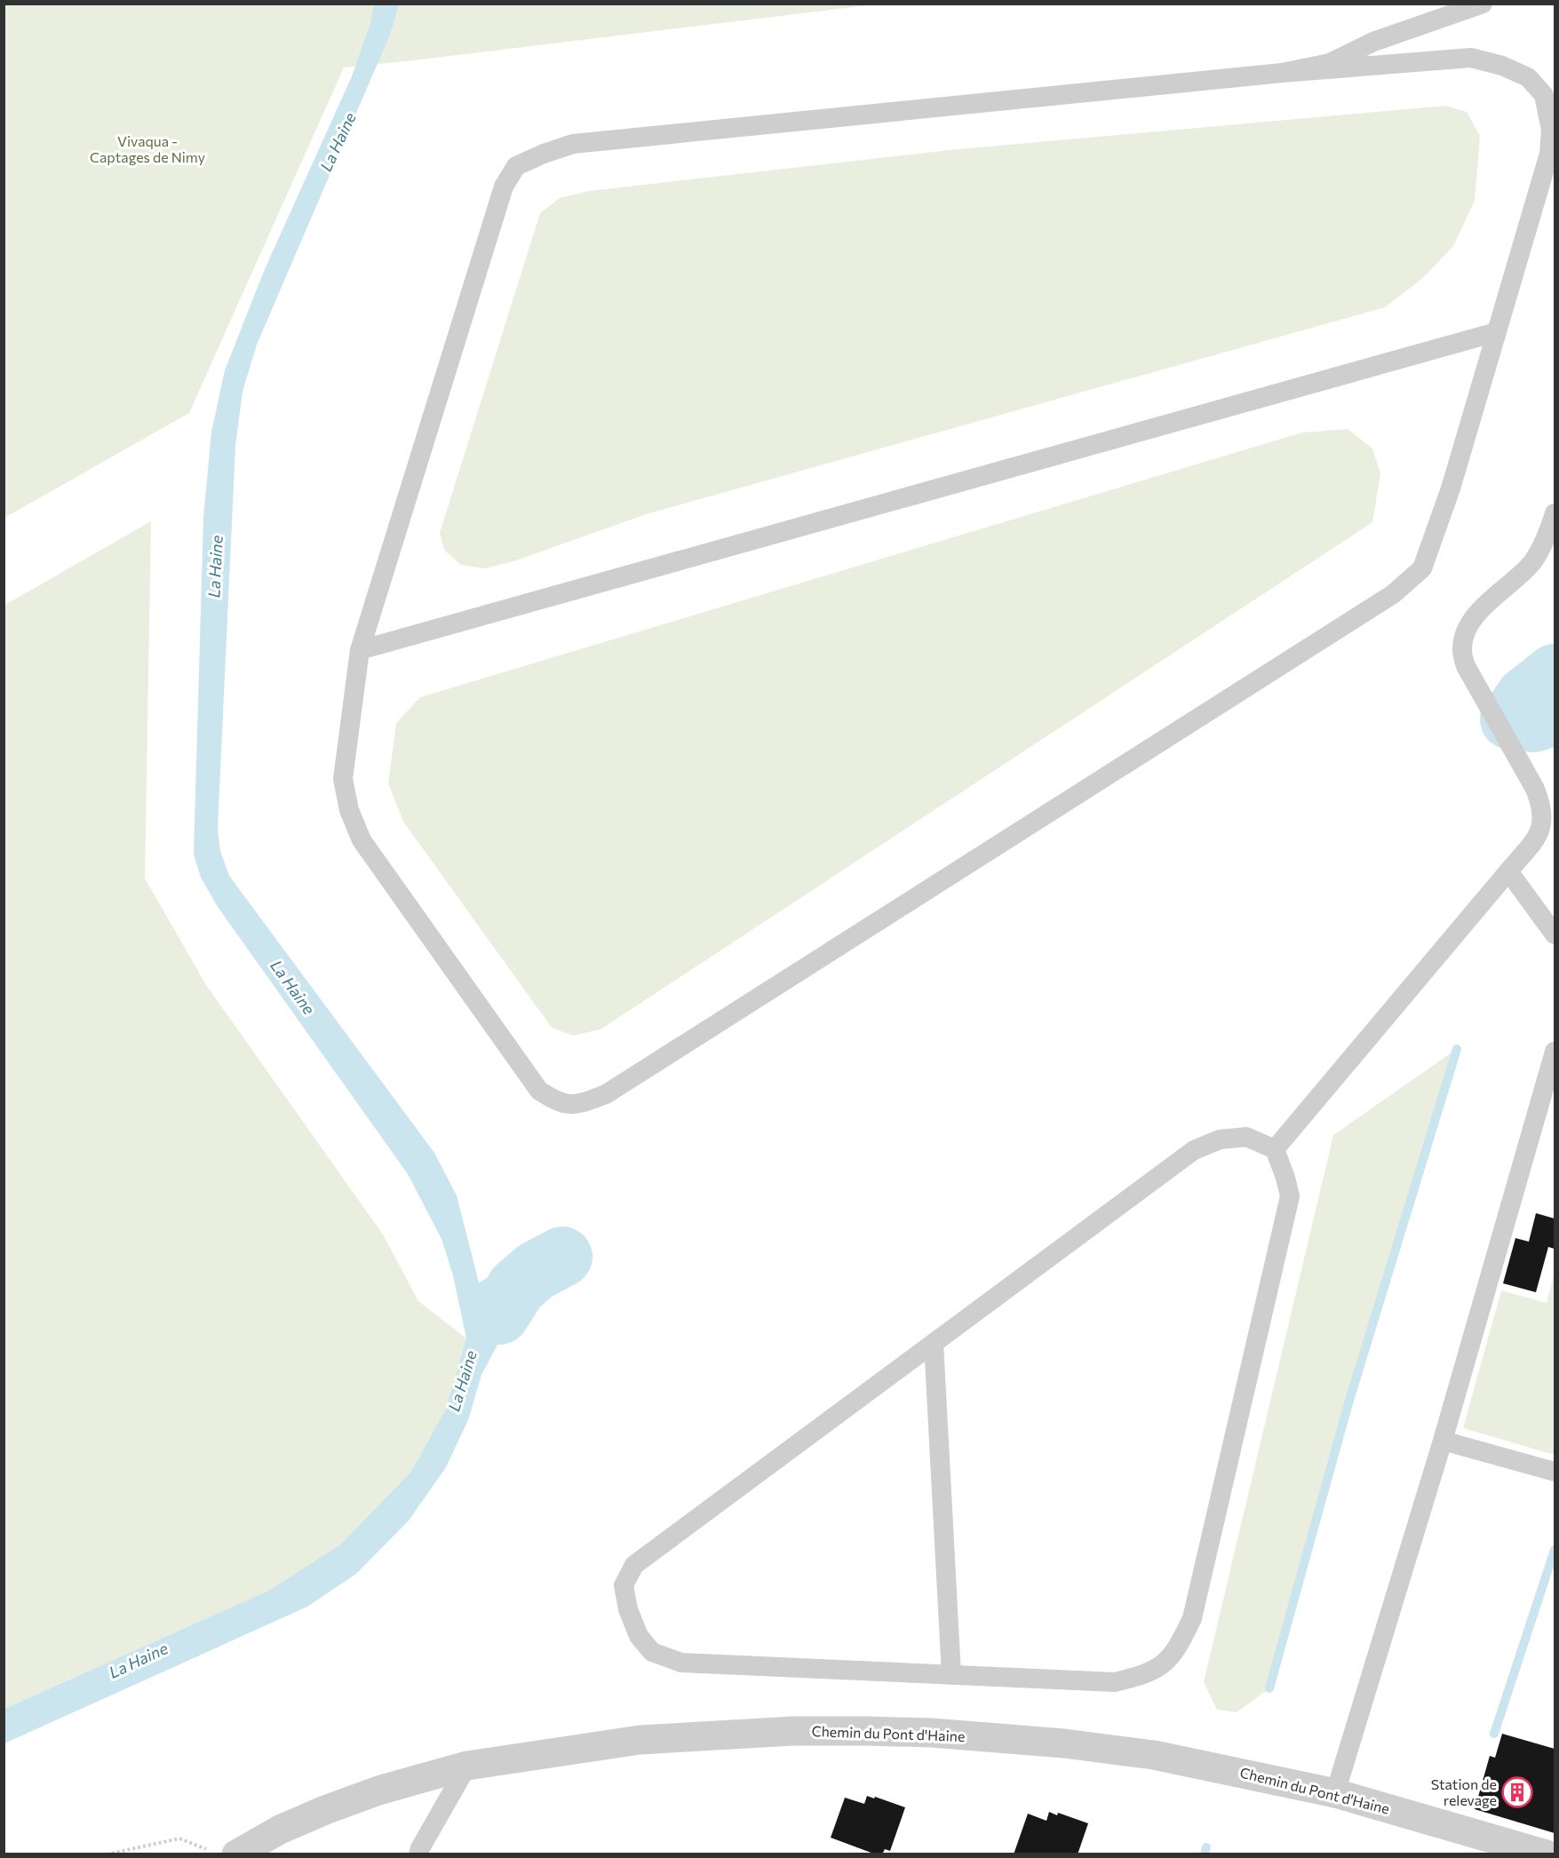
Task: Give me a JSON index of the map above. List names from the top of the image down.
{
  "streets": {
    "street": ["Chemin du Pont d'Haine"]
  },
  "water": ["La Haine"],
  "parks": ["Vivaqua - Captages de Nimy"],
  "places": {
    "building": ["Station de relevage"]
  }
}
